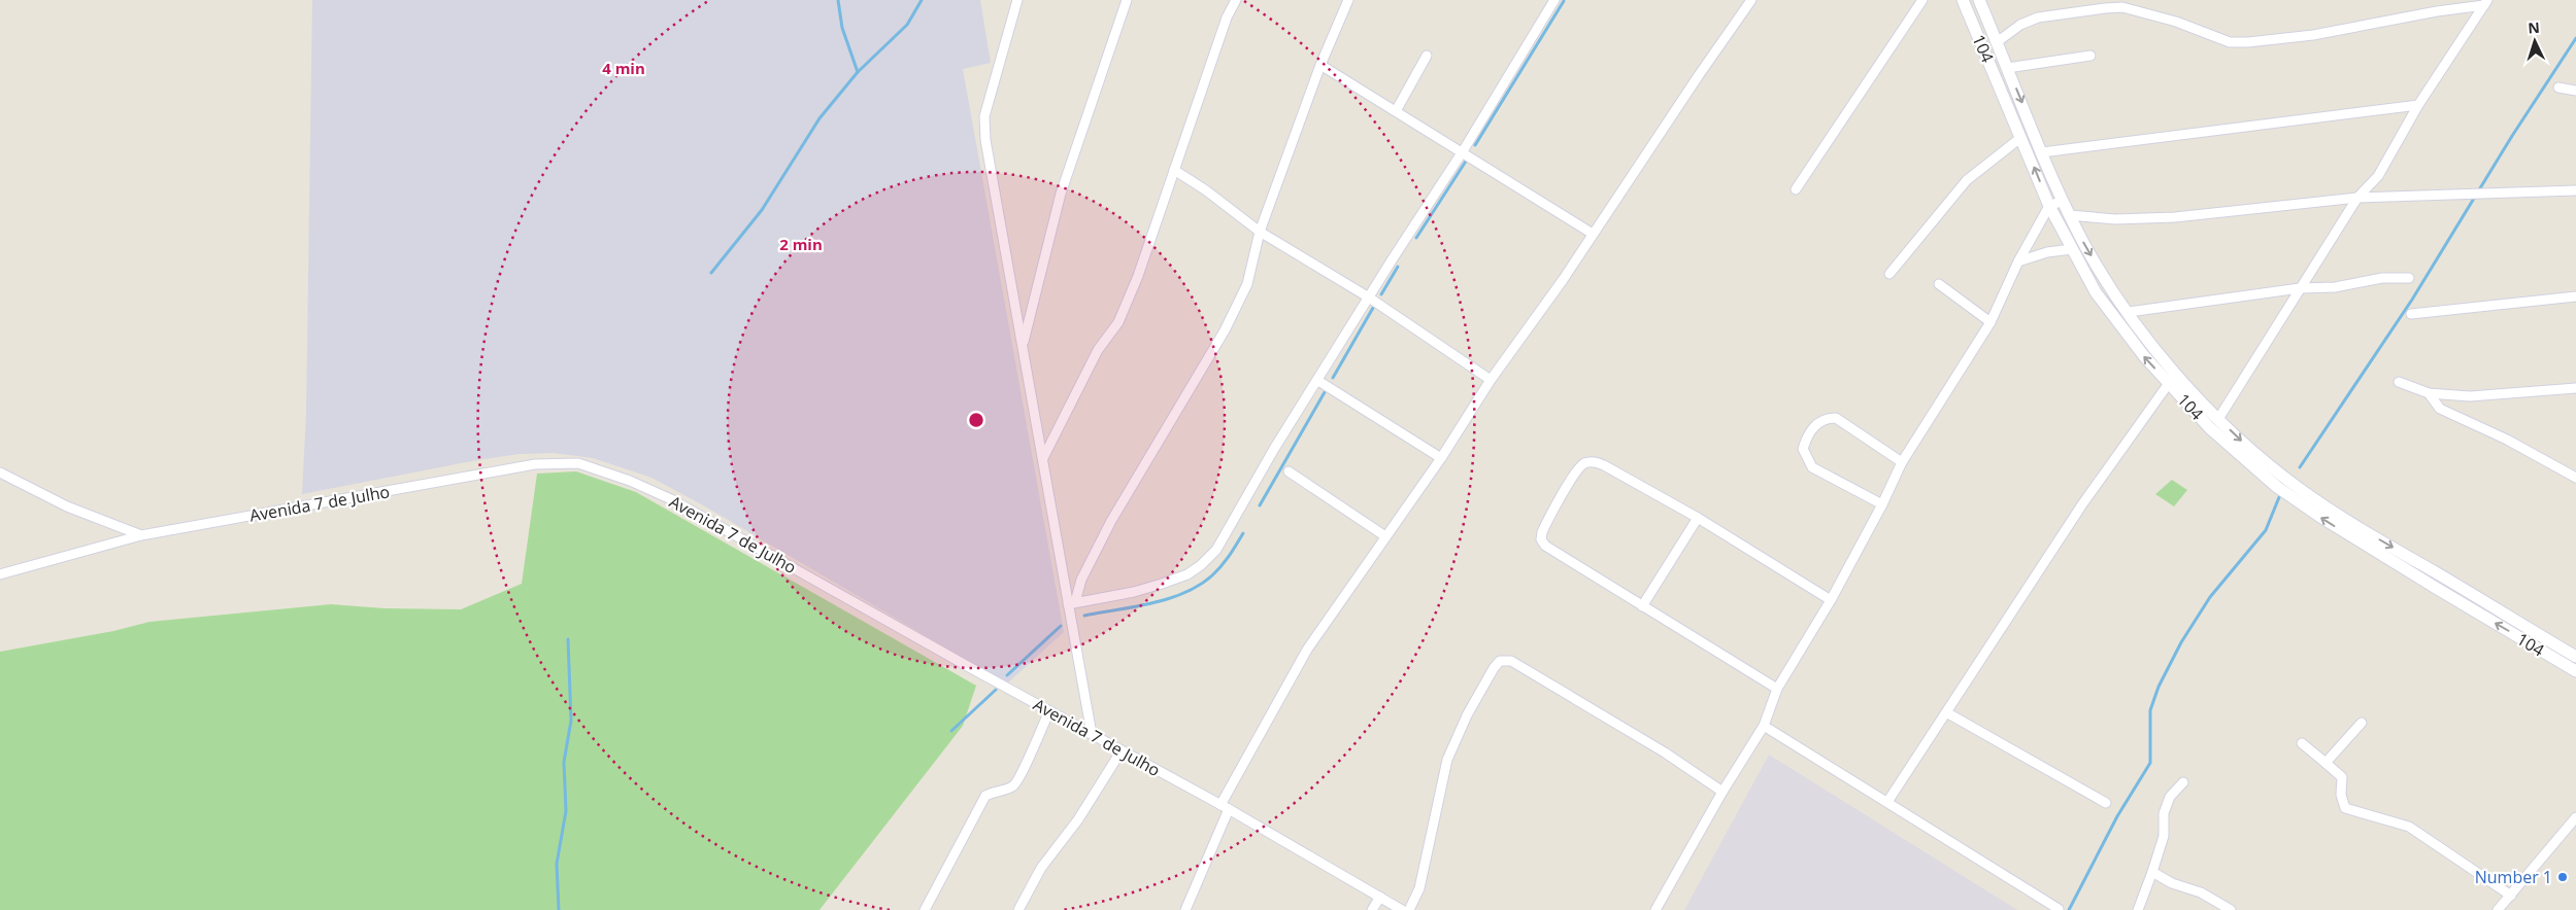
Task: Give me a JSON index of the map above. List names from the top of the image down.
{
  "streets": {
    "street": ["104", "Avenida 7 de Julho"]
  },
  "places": ["Number 1"],
  "north": "top",
  "rings": ["4 min", "2 min"]
}
